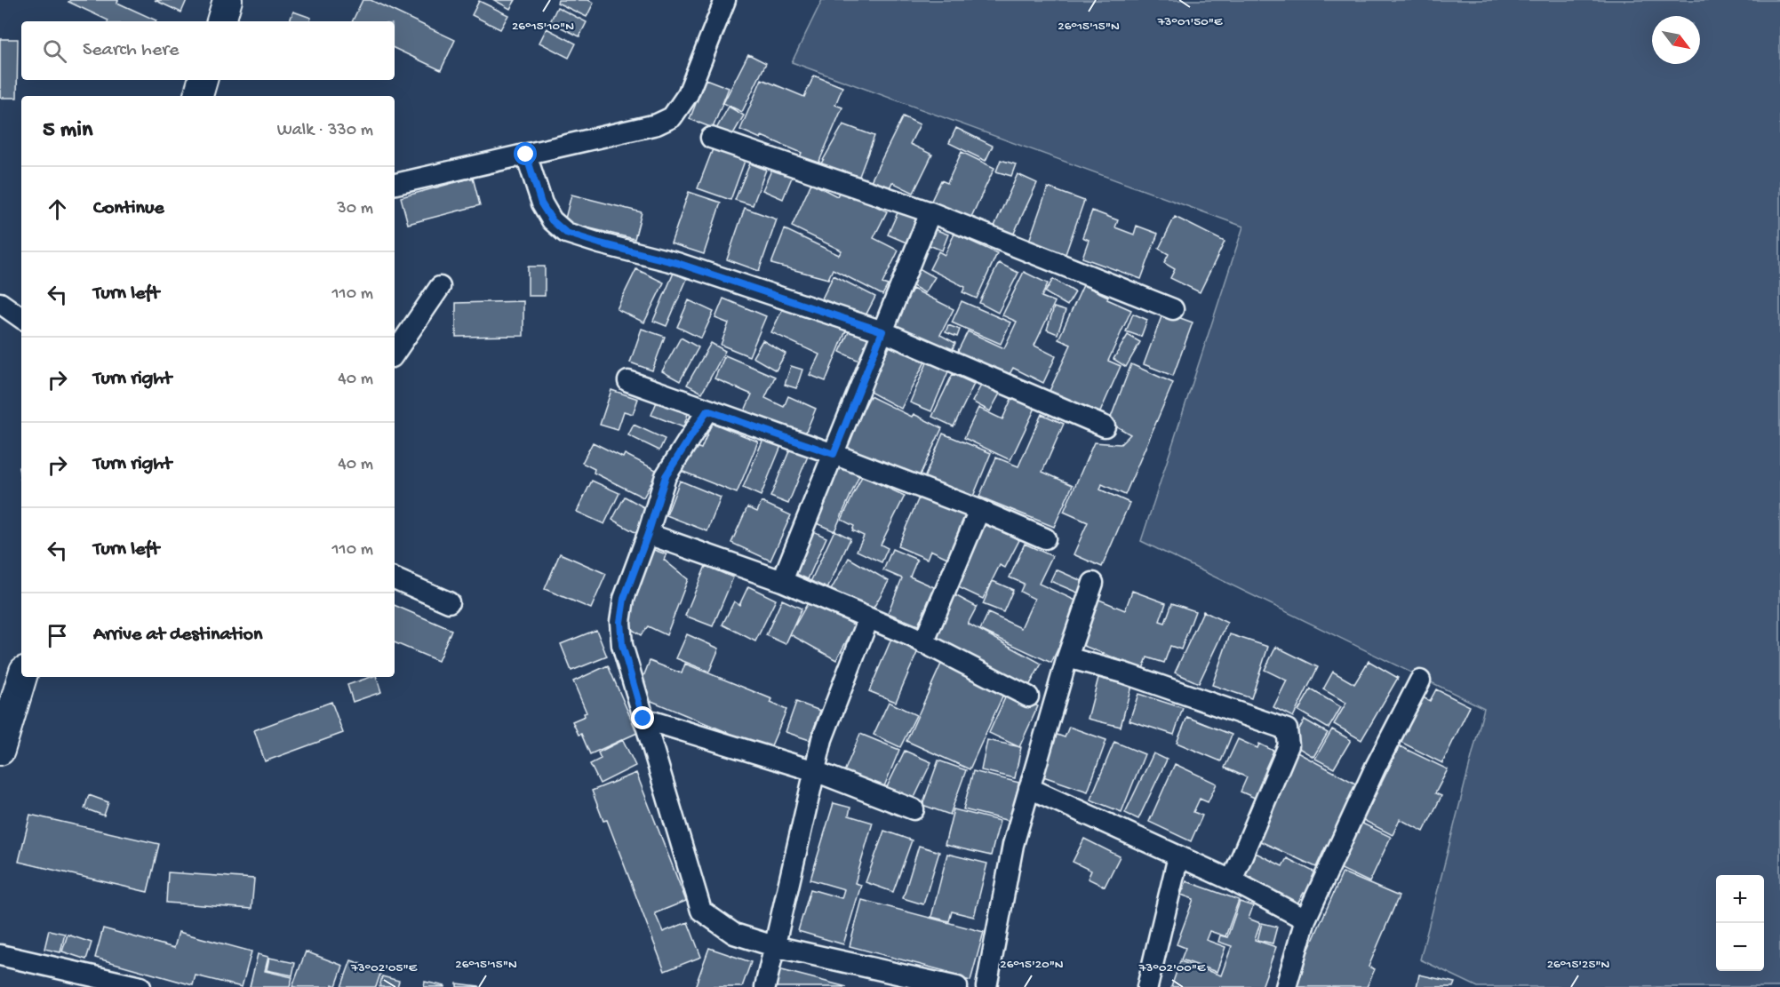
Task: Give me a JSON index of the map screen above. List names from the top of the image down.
{
  "north": "bottom right",
  "page": {
    "search": "Search here",
    "heading": ["5 min", "Walk · 330 m"],
    "list": [
      ["Continue", "30 m"],
      ["Turn left", "110 m"],
      ["Turn right", "40 m"],
      ["Turn right", "40 m"],
      ["Turn left", "110 m"],
      "Arrive at destination"
    ],
    "map_buttons": ["+", "−"]
  },
  "coordinates": [
    "73°01'50\"E",
    "26°15'10\"N",
    "26°15'15\"N",
    "26°15'20\"N",
    "26°15'25\"N",
    "73°02'05\"E",
    "73°02'00\"E"
  ]
}
